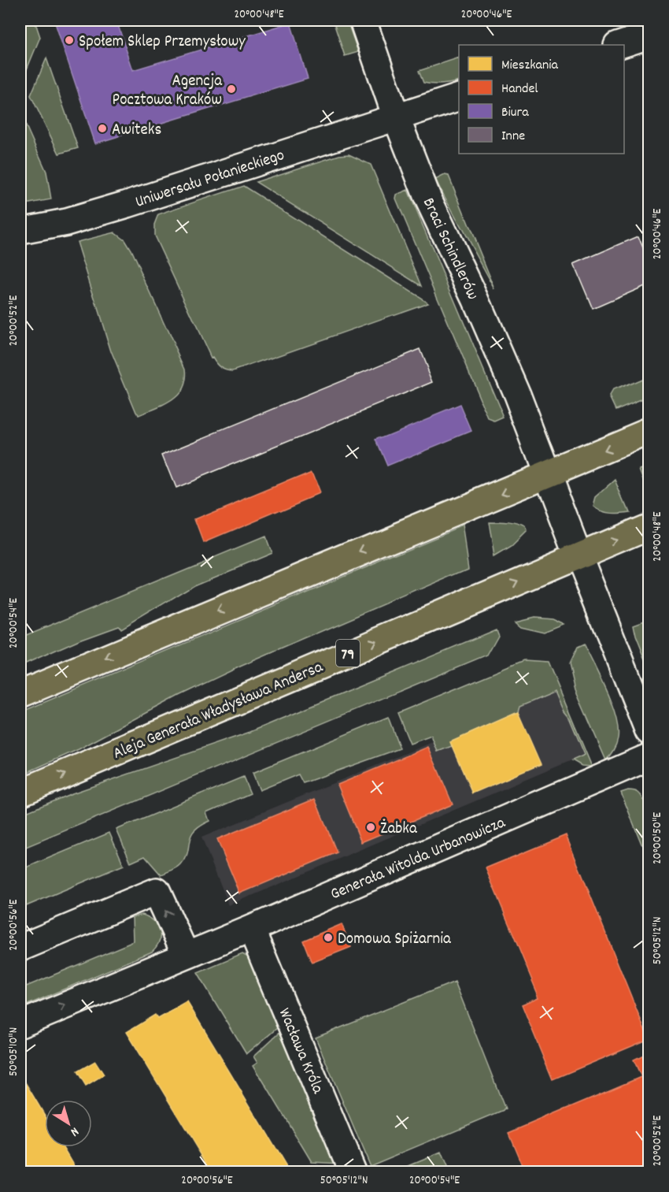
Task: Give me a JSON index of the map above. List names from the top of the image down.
{
  "streets": {
    "main road": ["79", "Aleja Generała Władysława Andersa"],
    "street": [
      "Uniwersału Połanieckiego",
      "Braci Schindlerów",
      "Generała Witolda Urbanowicza",
      "Wacława Króla"
    ]
  },
  "crossings": [
    ["Uniwersału Połanieckiego", "Braci Schindlerów"],
    ["Braci Schindlerów", "Aleja Generała Władysława Andersa"],
    ["Generała Witolda Urbanowicza", "Wacława Króla"]
  ],
  "places": [
    "Społem Sklep Przemysłowy",
    "Agencja Pocztowa Kraków",
    "Awiteks",
    "Żabka",
    "Domowa Spiżarnia"
  ],
  "legend": [
    "Mieszkania",
    "Handel",
    "Biura",
    "Inne"
  ],
  "north": "bottom right",
  "coordinates": [
    "20°00'48\"E",
    "20°00'46\"E",
    "20°00'52\"E",
    "20°00'54\"E",
    "20°00'50\"E",
    "20°00'56\"E",
    "50°05'12\"N",
    "50°05'10\"N"
  ]
}
